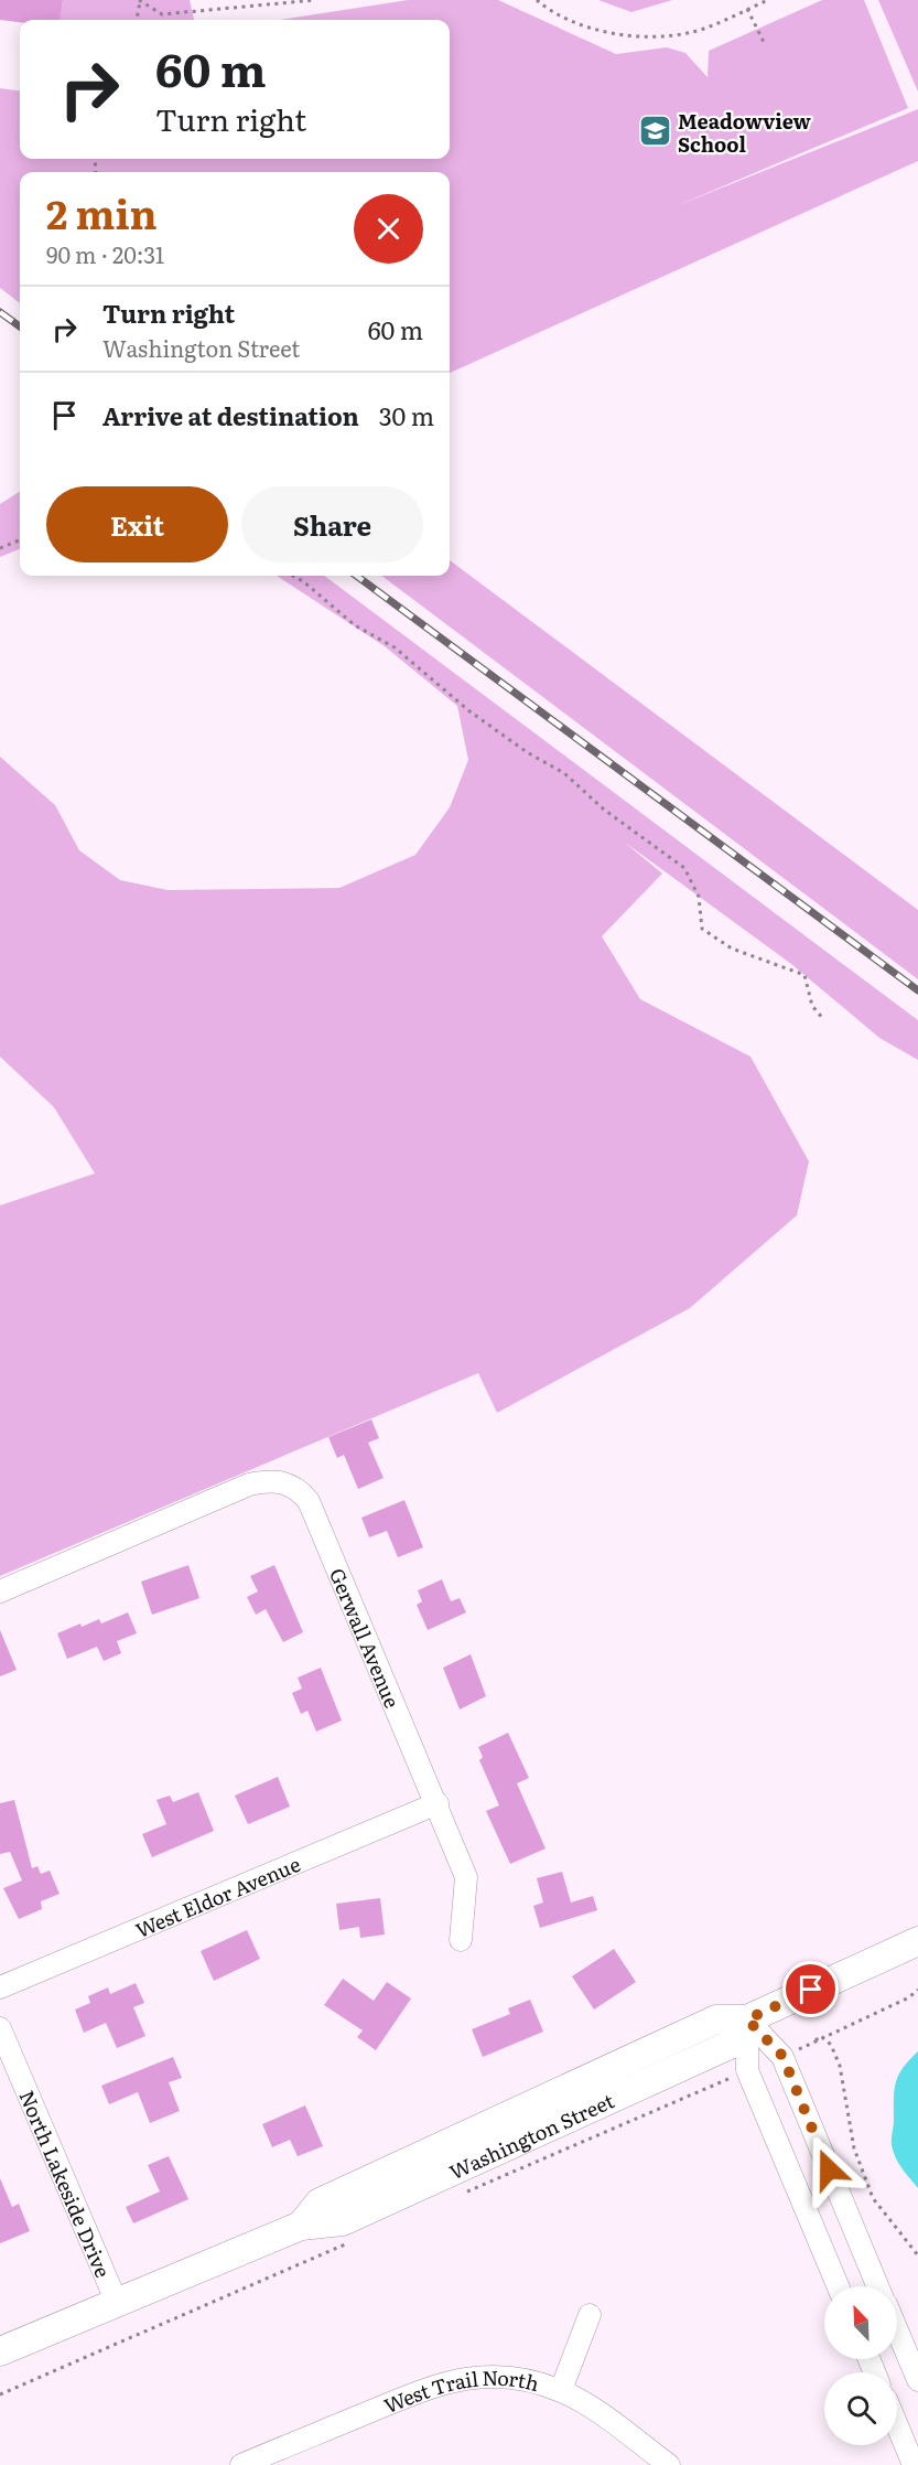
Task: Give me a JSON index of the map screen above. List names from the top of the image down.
{
  "streets": {
    "main road": ["Washington Street"],
    "street": [
      "Gerwall Avenue",
      "West Eldor Avenue",
      "North Lakeside Drive",
      "West Trail North"
    ]
  },
  "crossings": [
    ["Gerwall Avenue", "West Eldor Avenue"],
    ["Washington Street", "North Lakeside Drive"]
  ],
  "places": {
    "school or university": ["Meadowview School"]
  },
  "north": "top left",
  "page": {
    "turn": ["60 m", "Turn right"],
    "heading": ["2 min", "90 m · 20:31"],
    "list": [
      {
        "name": "Turn right",
        "note": "Washington Street",
        "value": "60 m"
      },
      {
        "name": "Arrive at destination",
        "value": "30 m"
      }
    ],
    "buttons": ["Exit", "Share"]
  }
}
